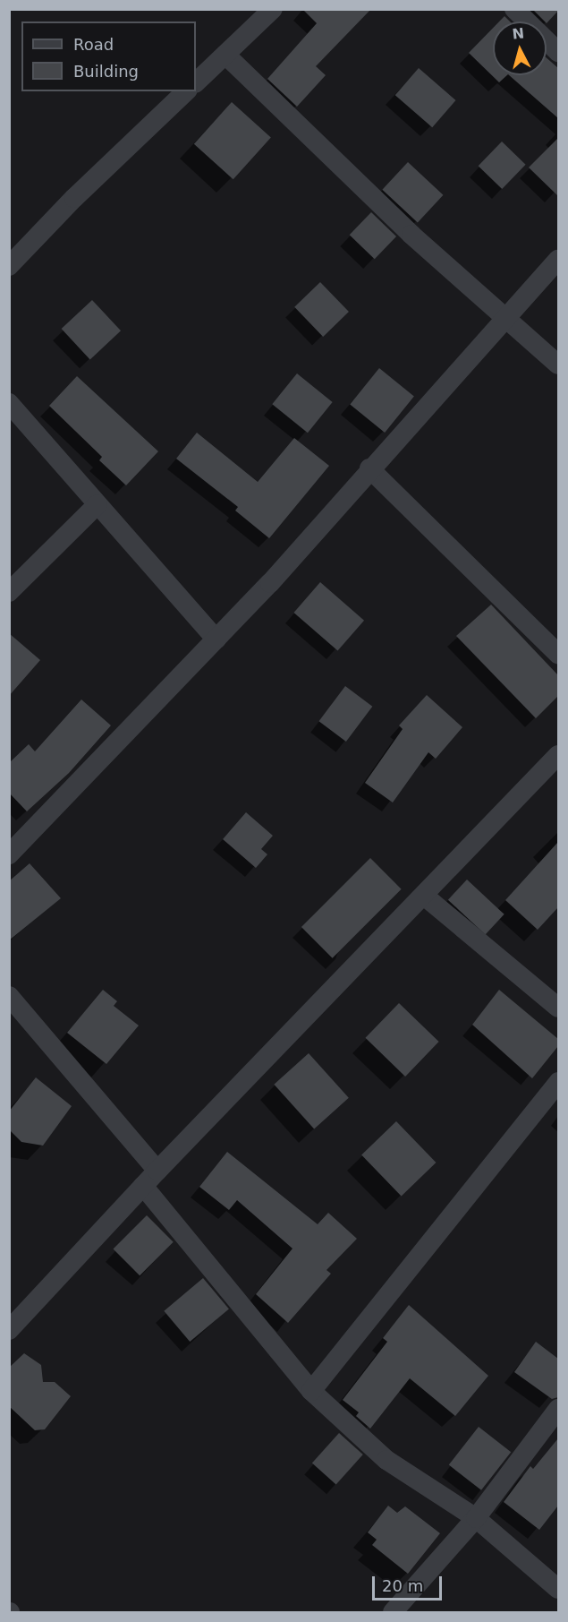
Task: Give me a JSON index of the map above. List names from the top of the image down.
{
  "legend": ["Road", "Building"],
  "scale_bar": "20 m",
  "north": "top"
}
